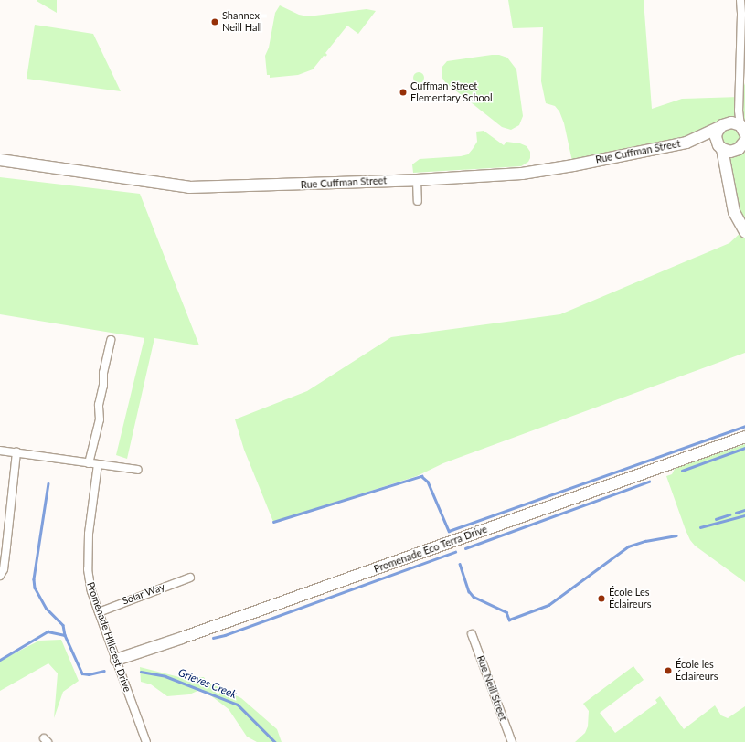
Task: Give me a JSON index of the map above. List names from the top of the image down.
{
  "streets": {
    "street": [
      "Rue Cuffman Street",
      "Promenade Eco Terra Drive",
      "Solar Way",
      "Promenade Hillcrest Drive",
      "Rue Neill Street"
    ]
  },
  "crossings": [
    ["Promenade Eco Terra Drive", "Promenade Hillcrest Drive"],
    ["Solar Way", "Promenade Hillcrest Drive"]
  ],
  "water": ["Grieves Creek"],
  "places": [
    "Shannex - Neill Hall",
    "Cuffman Street Elementary School",
    "École Les Éclaireurs",
    "École les Éclaireurs"
  ]
}
